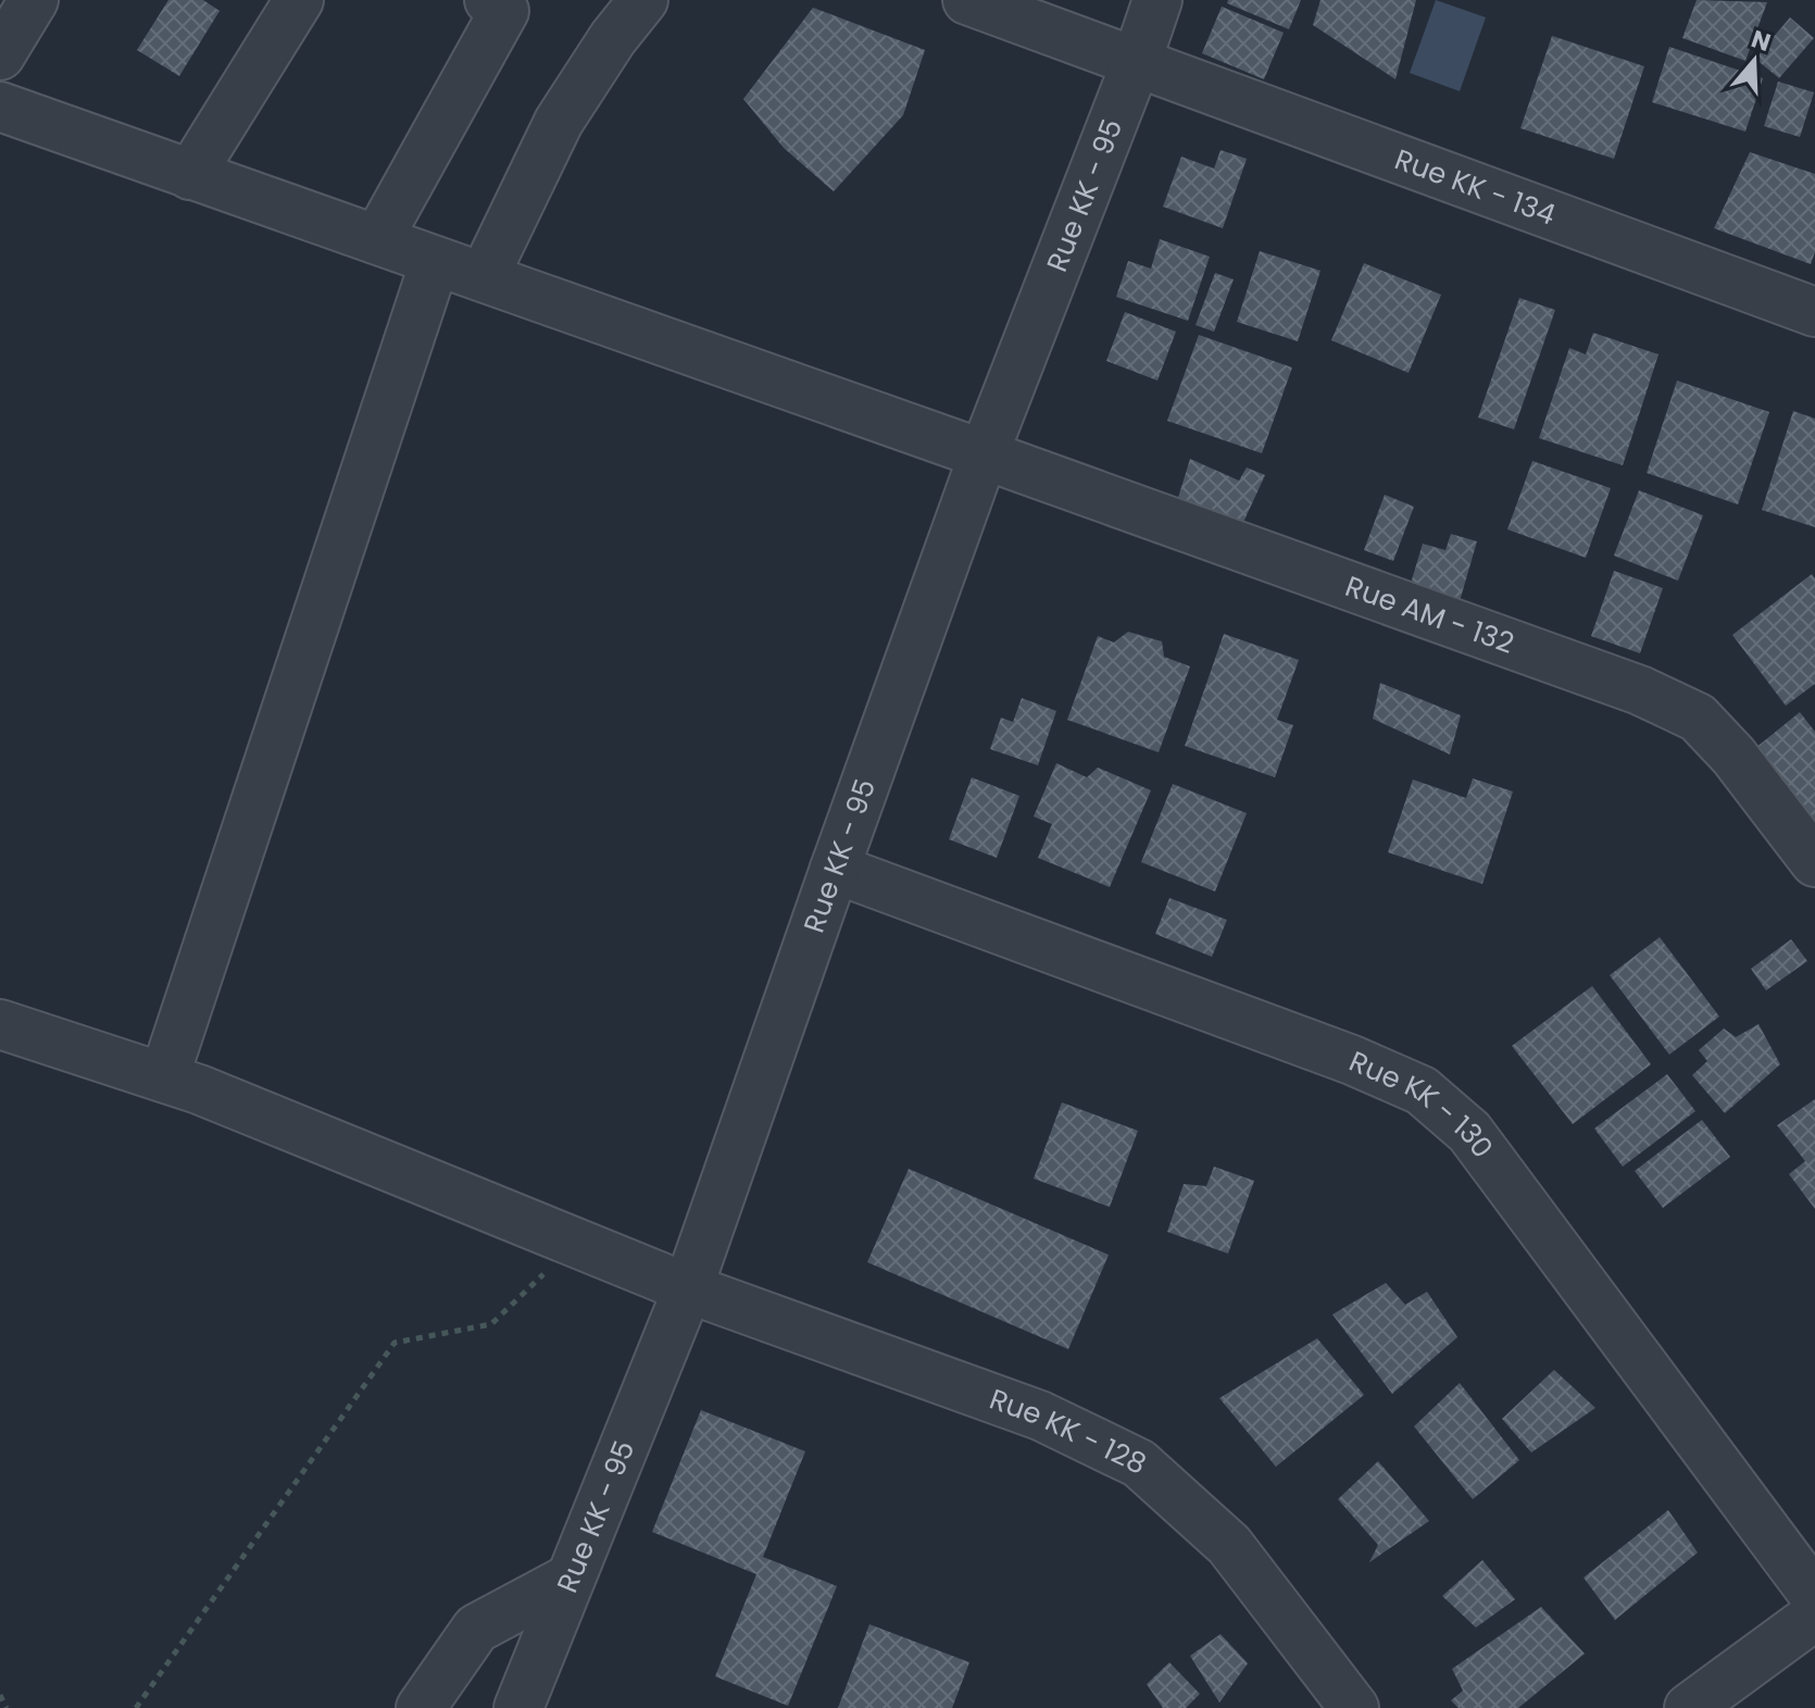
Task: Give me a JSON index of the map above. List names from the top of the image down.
{
  "streets": {
    "street": [
      "Rue KK - 134",
      "Rue KK - 95",
      "Rue AM - 132",
      "Rue KK - 130",
      "Rue KK - 128"
    ]
  },
  "crossings": [
    ["Rue KK - 134", "Rue KK - 95"],
    ["Rue KK - 95", "Rue AM - 132"],
    ["Rue KK - 95", "Rue KK - 130"],
    ["Rue KK - 95", "Rue KK - 128"]
  ],
  "north": "top"
}
